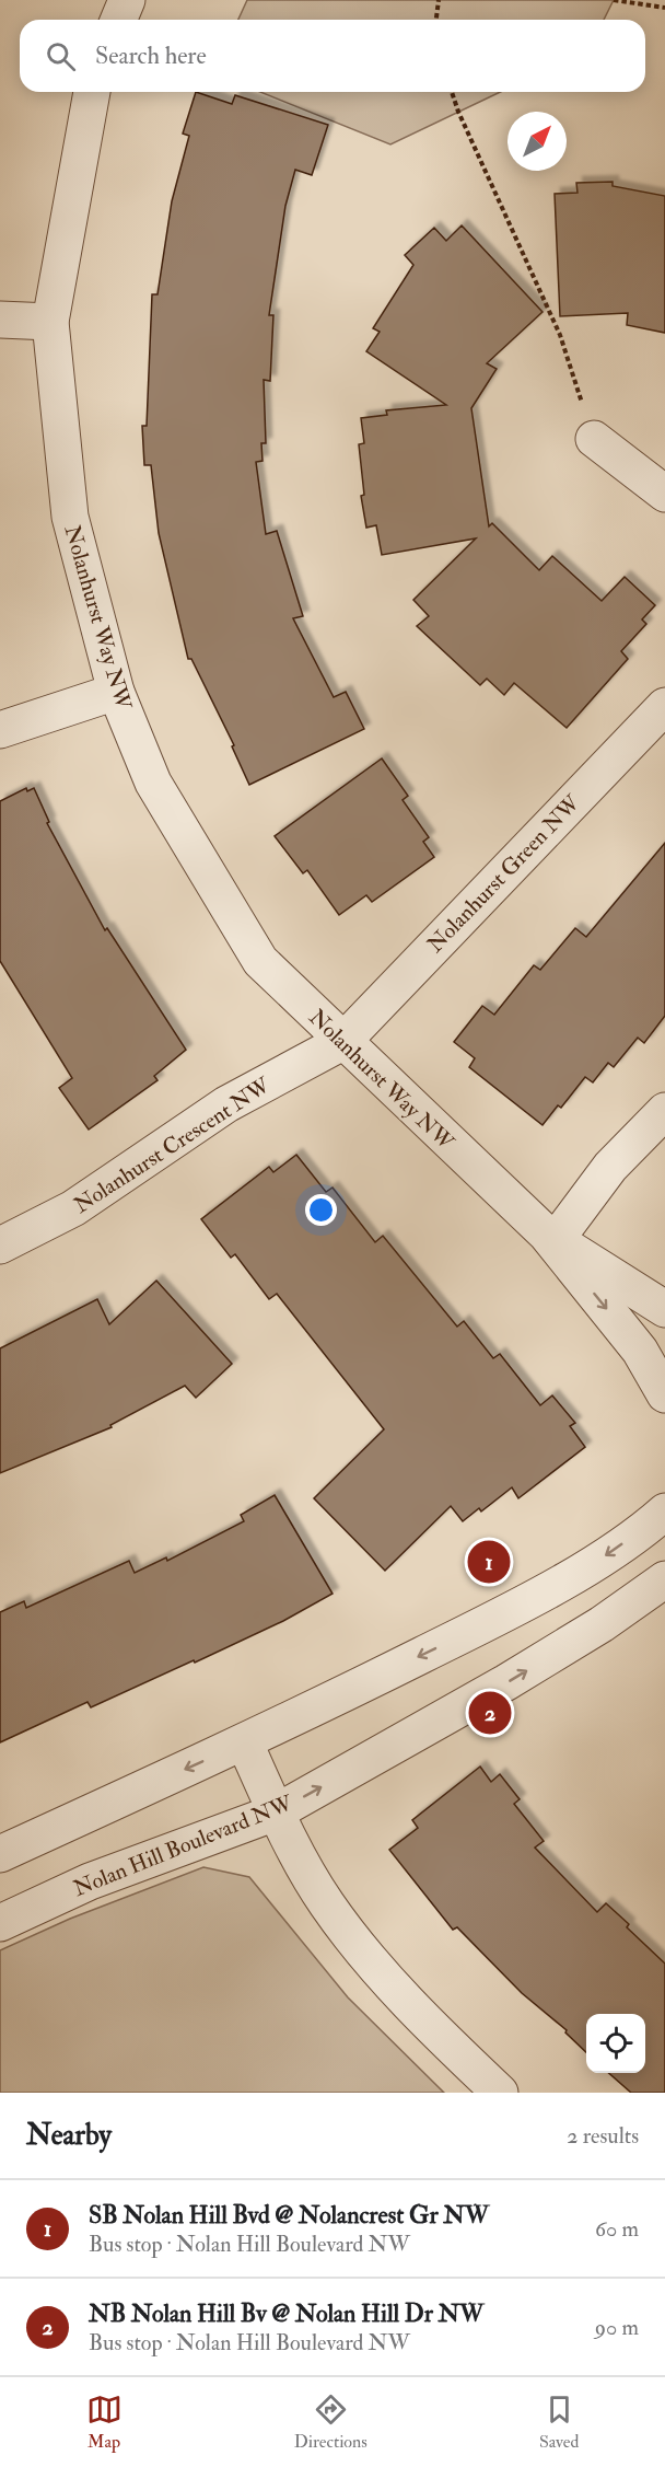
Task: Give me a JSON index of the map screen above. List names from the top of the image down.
{
  "streets": {
    "street": [
      "Nolanhurst Way NW",
      "Nolanhurst Green NW",
      "Nolanhurst Crescent NW",
      "Nolan Hill Boulevard NW"
    ]
  },
  "crossings": [
    ["Nolanhurst Way NW", "Nolanhurst Green NW"],
    ["Nolanhurst Way NW", "Nolanhurst Crescent NW"],
    ["Nolanhurst Green NW", "Nolanhurst Crescent NW"]
  ],
  "north": "top right",
  "page": {
    "search": "Search here",
    "pins": ["1", "2"],
    "heading": ["Nearby", "2 results"],
    "list": [
      {
        "mark": "1",
        "name": "SB Nolan Hill Bvd @ Nolancrest Gr NW",
        "note": "Bus stop · Nolan Hill Boulevard NW",
        "value": "60 m"
      },
      {
        "mark": "2",
        "name": "NB Nolan Hill Bv @ Nolan Hill Dr NW",
        "note": "Bus stop · Nolan Hill Boulevard NW",
        "value": "90 m"
      }
    ],
    "nav": ["Map", "Directions", "Saved"]
  }
}
